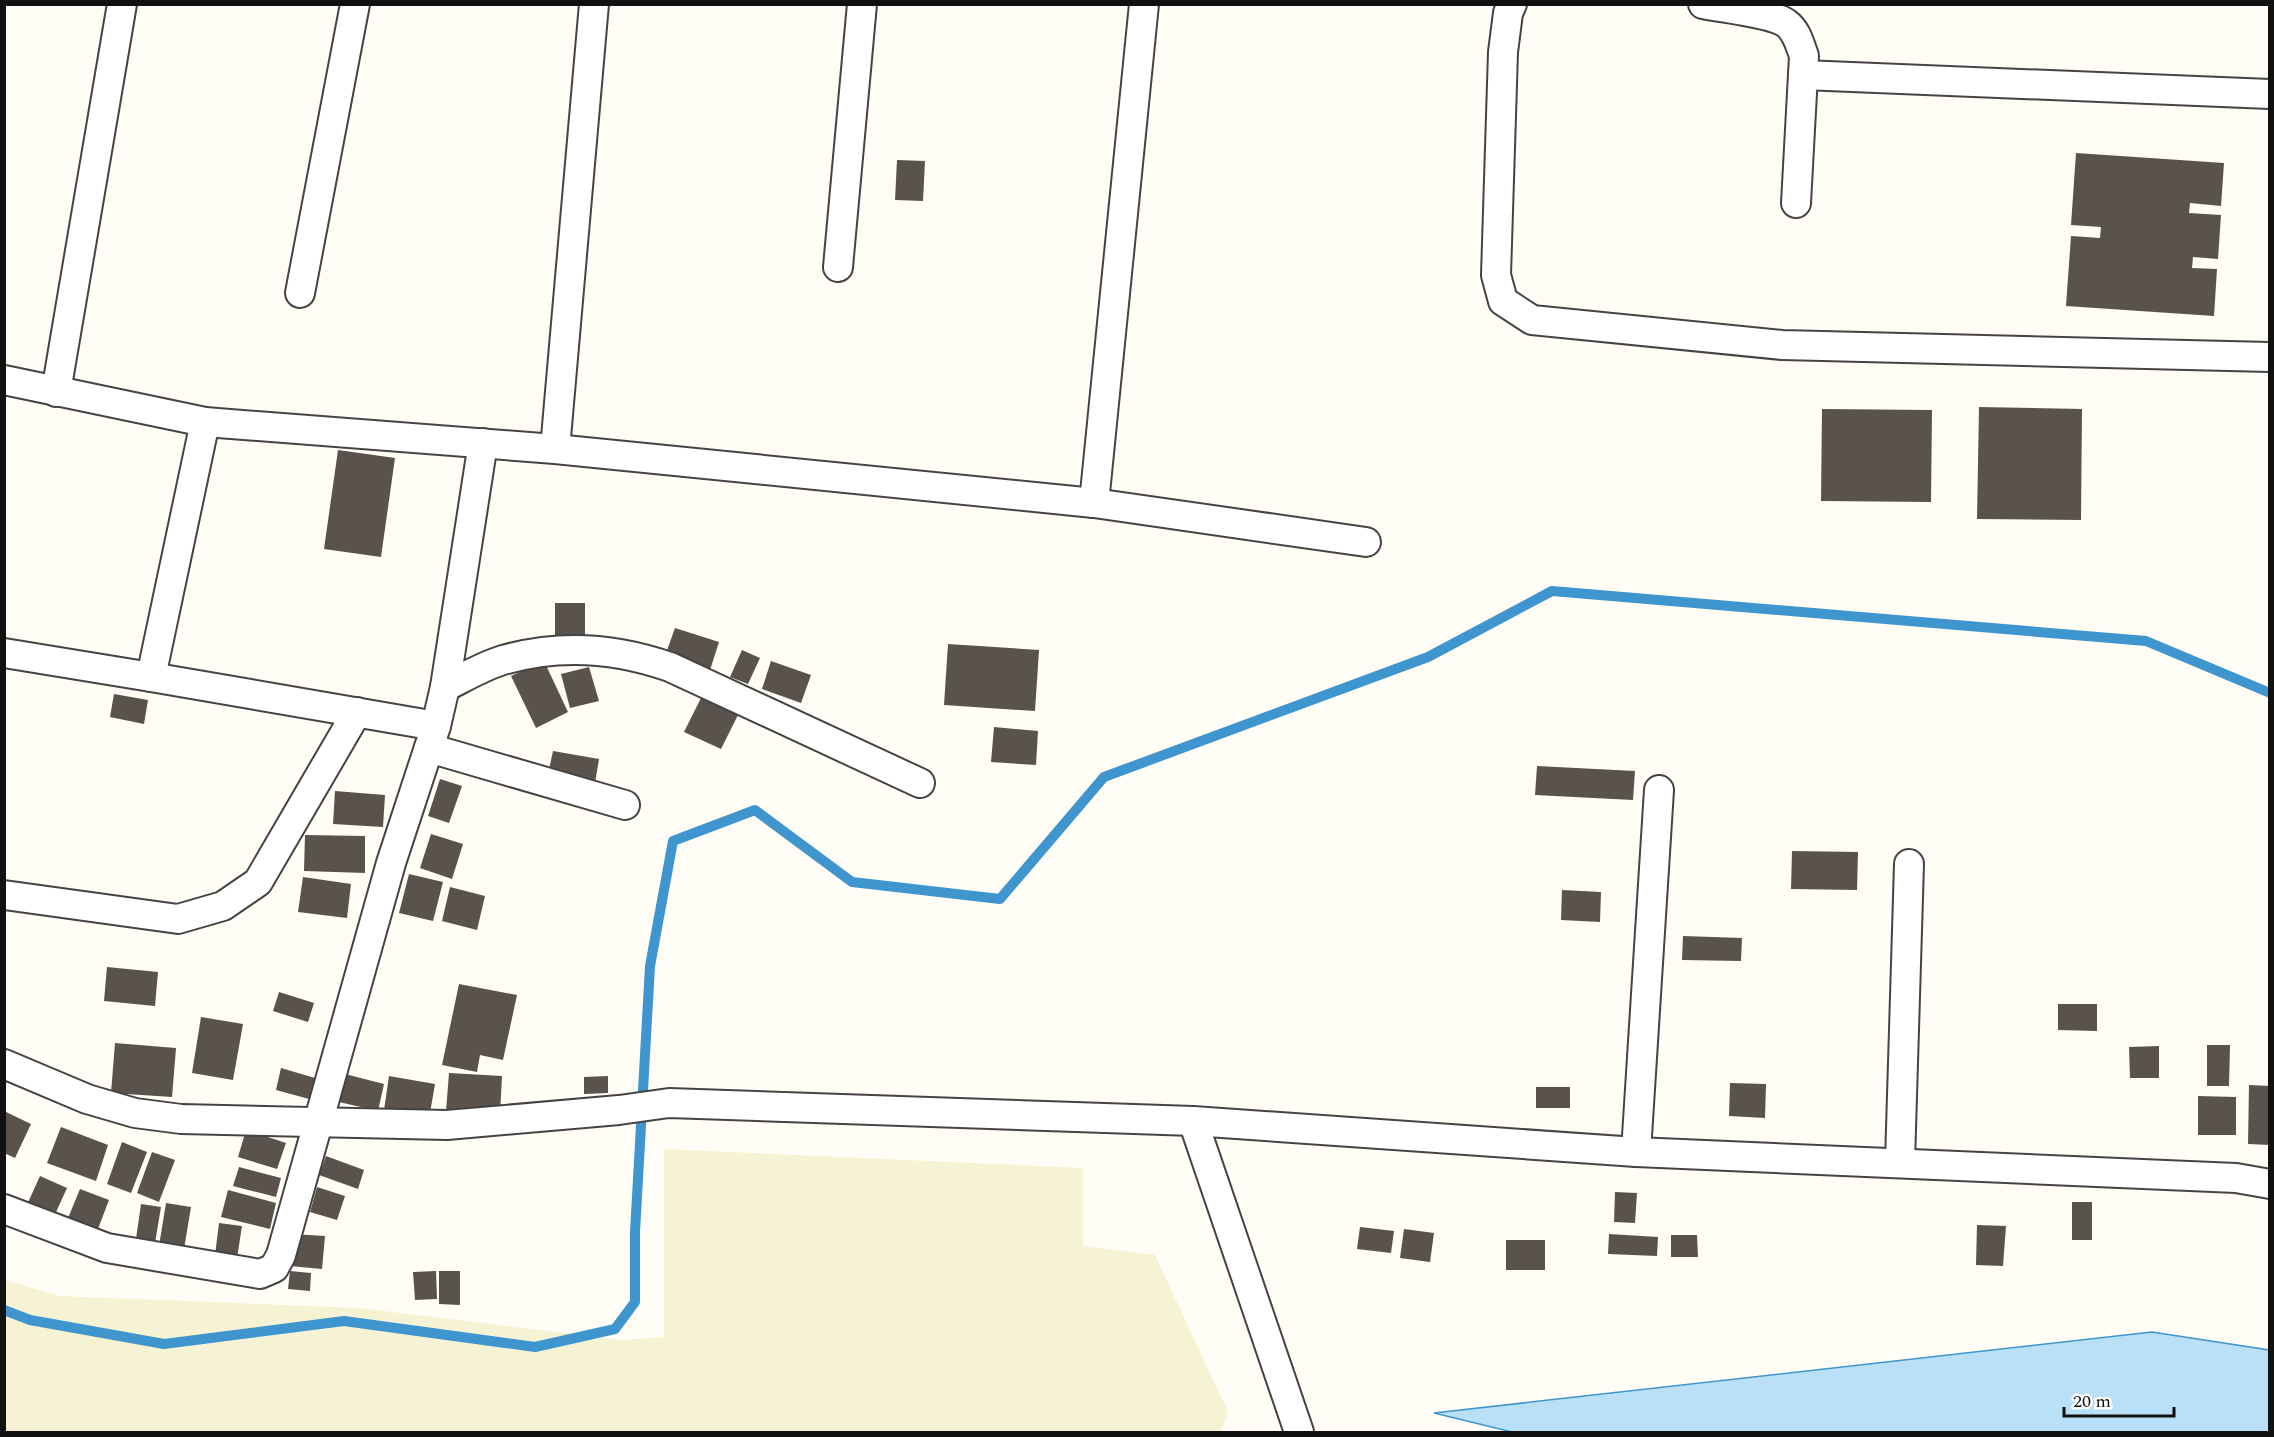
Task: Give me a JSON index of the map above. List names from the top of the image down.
{
  "scale_bar": "20 m"
}
